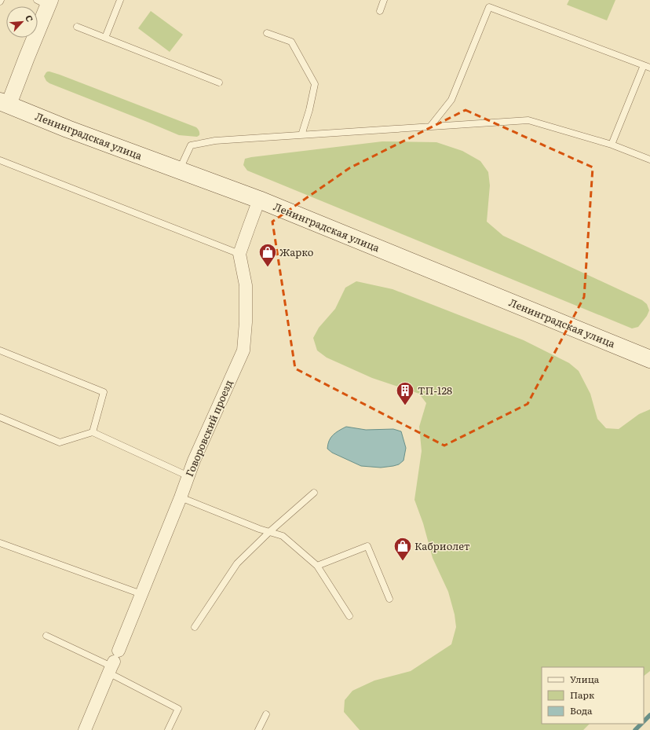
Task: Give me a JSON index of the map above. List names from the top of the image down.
{
  "streets": {
    "main road": ["Ленинградская улица"],
    "street": ["Говоровский проезд"]
  },
  "crossings": [
    ["Ленинградская улица", "Говоровский проезд"]
  ],
  "places": {
    "shop": ["Жарко", "Кабриолет"],
    "building": ["ТП-128"]
  },
  "legend": ["Улица", "Парк", "Вода"],
  "north": "top right"
}
